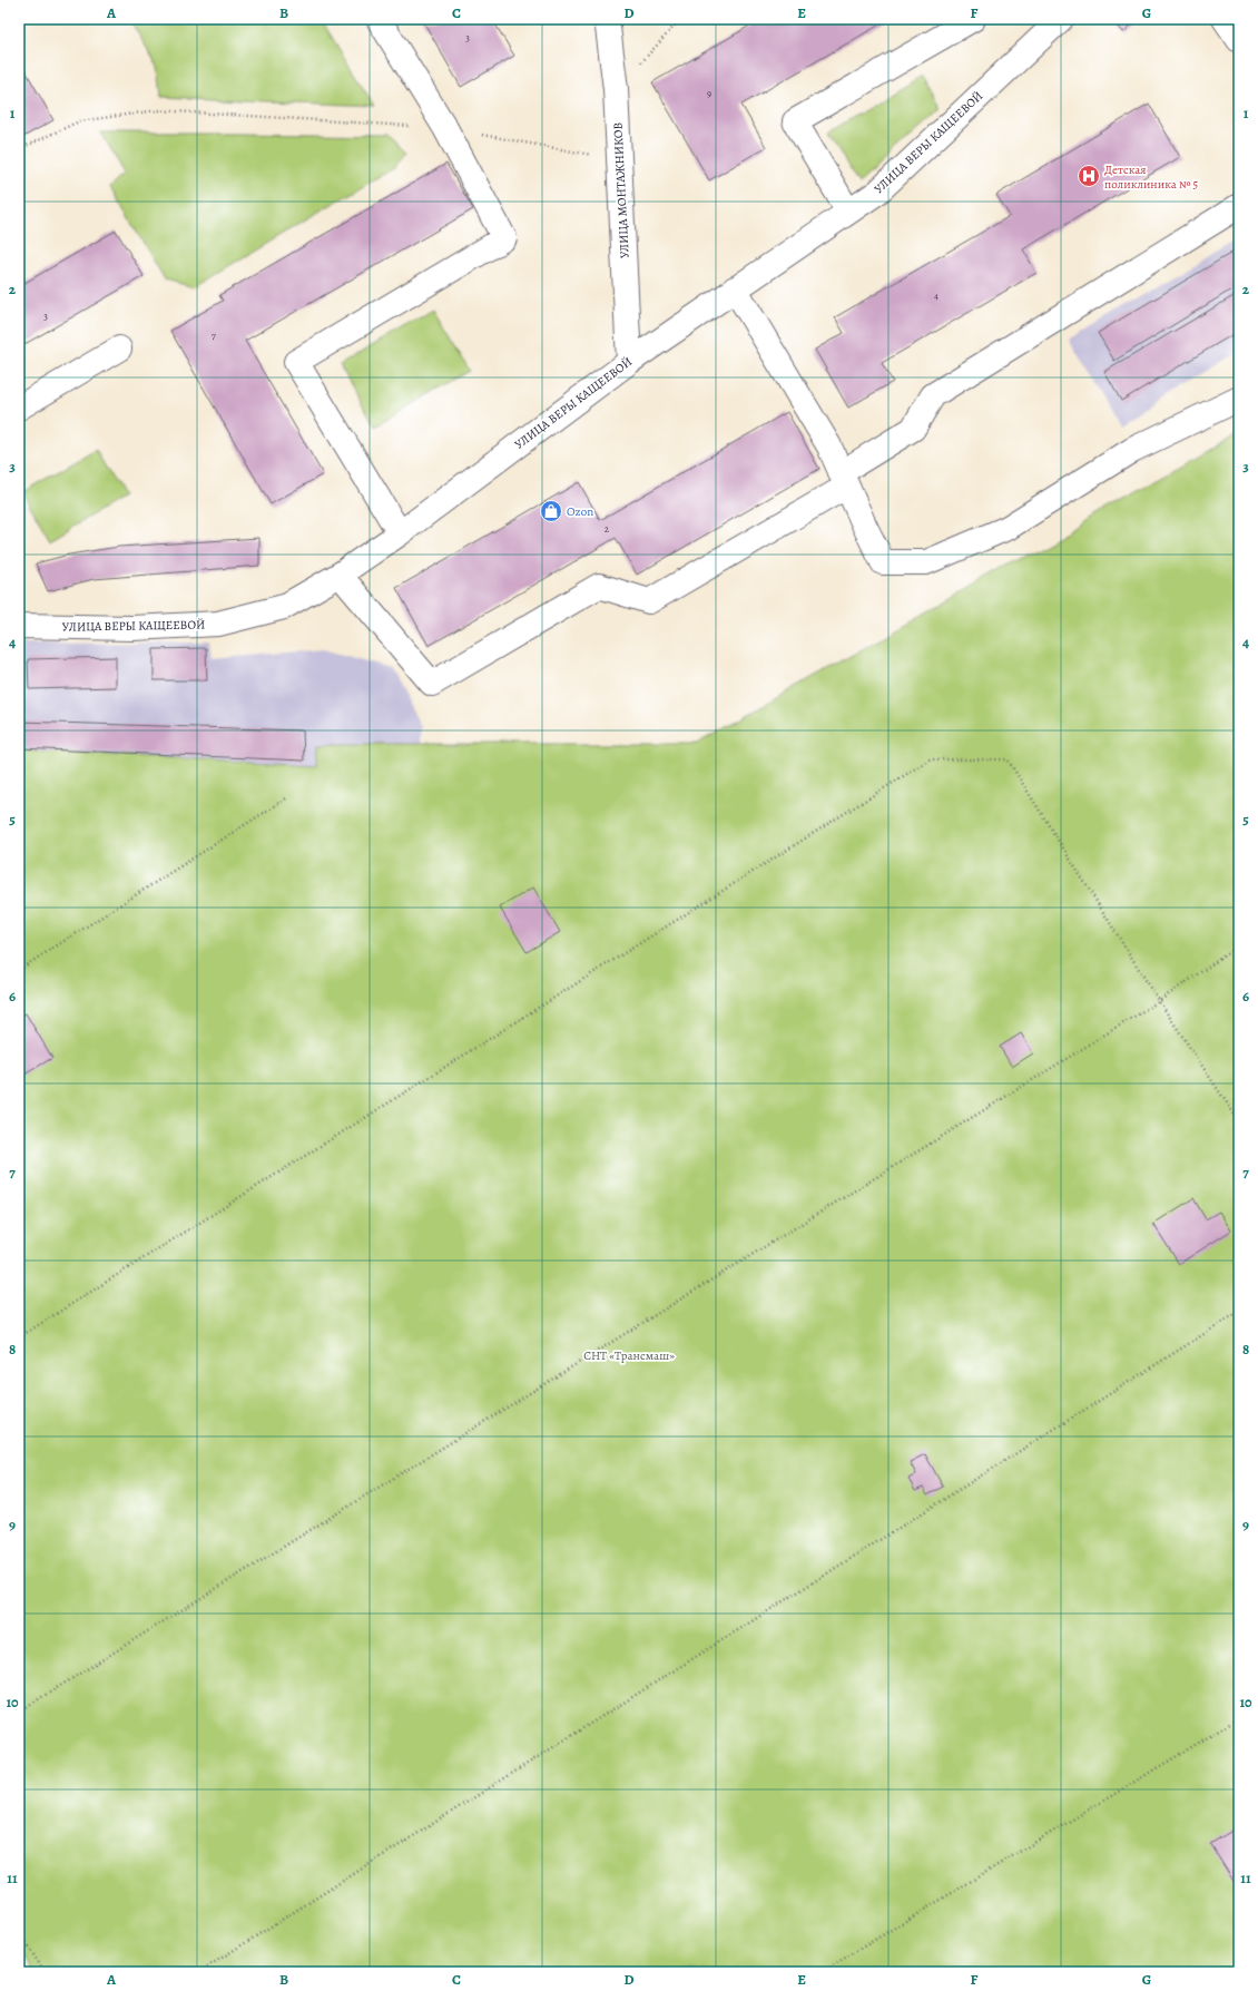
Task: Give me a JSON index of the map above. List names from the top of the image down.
{
  "streets": {
    "street": ["УЛИЦА ВЕРЫ КАЩЕЕВОЙ", "УЛИЦА МОНТАЖНИКОВ"]
  },
  "crossings": [
    ["УЛИЦА ВЕРЫ КАЩЕЕВОЙ", "УЛИЦА МОНТАЖНИКОВ"]
  ],
  "parks": ["СНТ «Трансмаш»"],
  "places": {
    "hospital": ["Детская поликлиника № 5"],
    "shop": ["Ozon"]
  },
  "house_numbers": [
    "3",
    "9",
    "4",
    "3",
    "7",
    "2"
  ],
  "grid": {
    "columns": [
      "A",
      "B",
      "C",
      "D",
      "E",
      "F",
      "G"
    ],
    "rows": [
      "1",
      "2",
      "3",
      "4",
      "5",
      "6",
      "7",
      "8",
      "9",
      "10",
      "11"
    ]
  }
}
